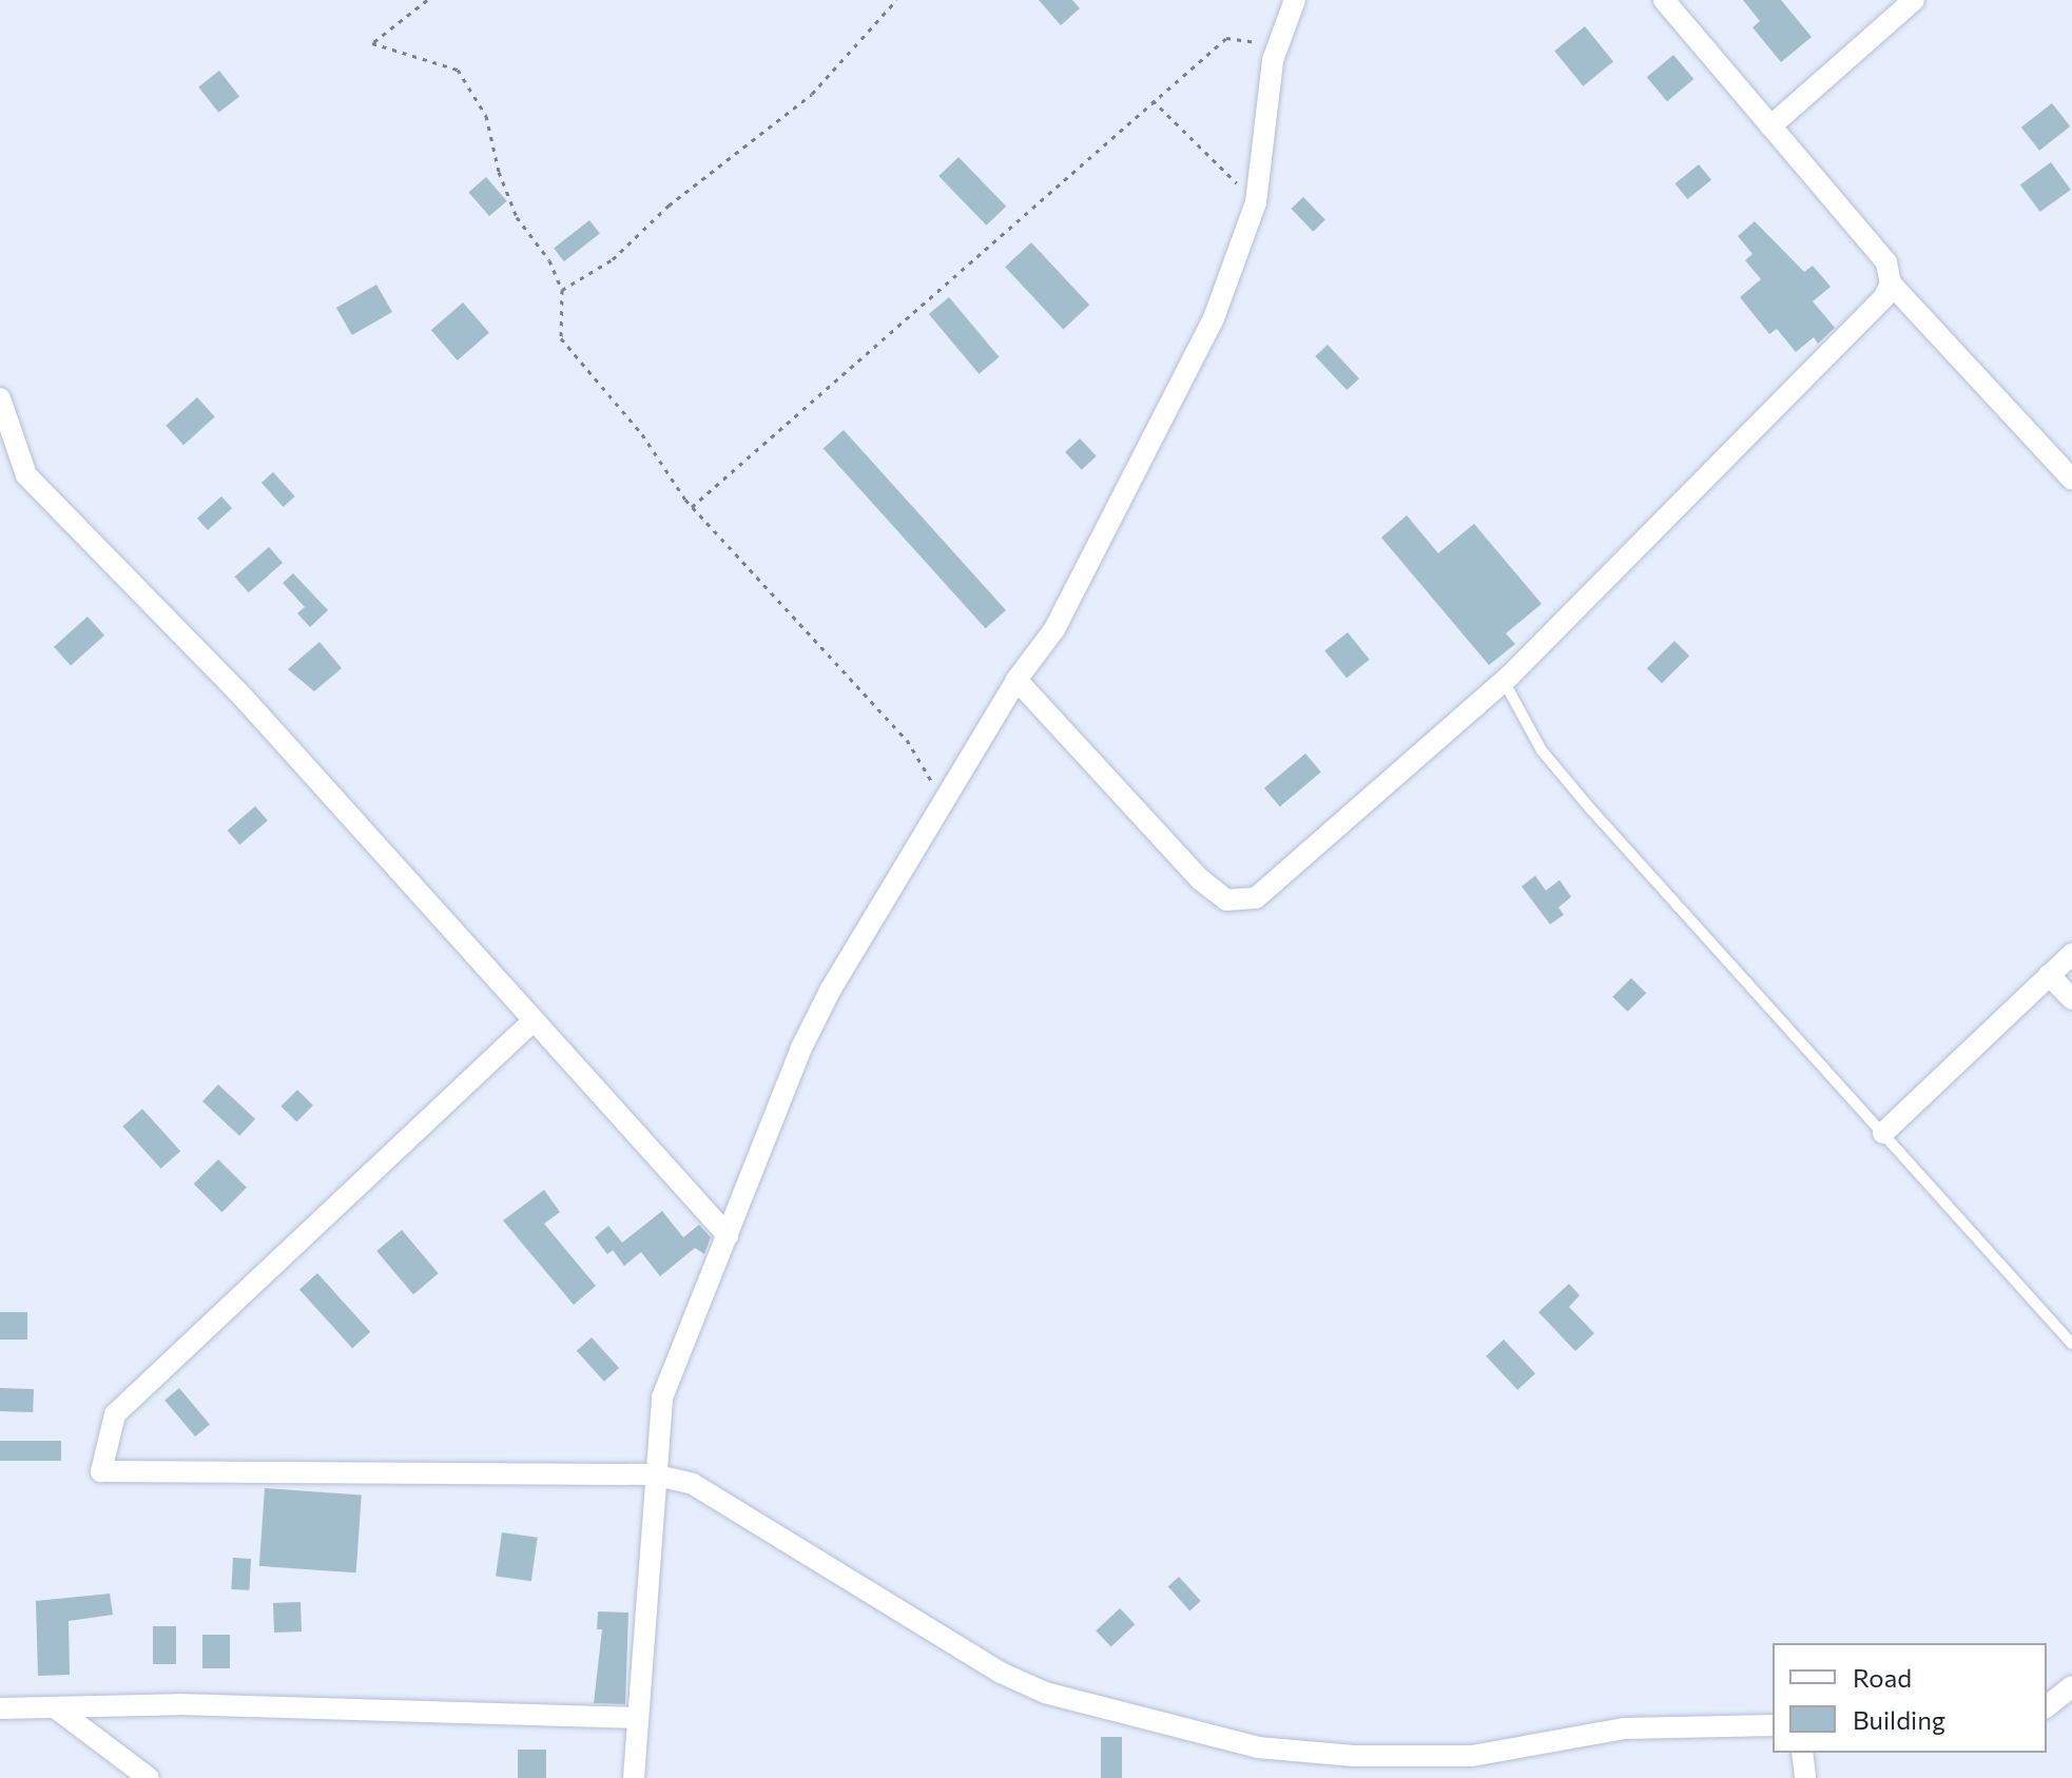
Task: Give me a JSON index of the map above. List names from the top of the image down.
{
  "legend": ["Road", "Building"]
}
